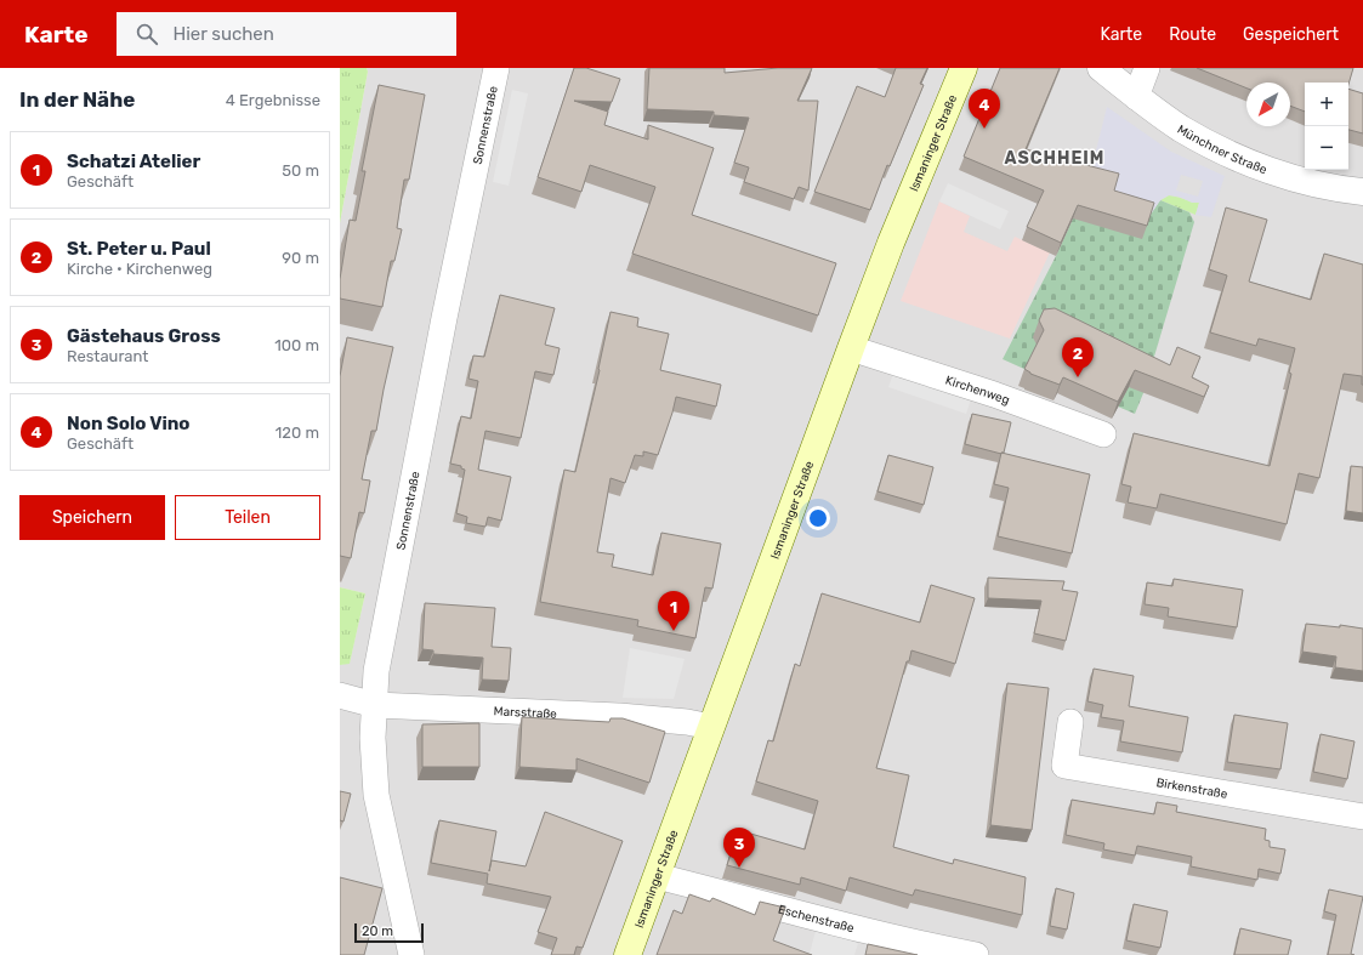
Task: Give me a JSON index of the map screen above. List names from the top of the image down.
{
  "streets": {
    "main road": ["Ismaninger Straße"],
    "street": [
      "Sonnenstraße",
      "Münchner Straße",
      "Kirchenweg",
      "Marsstraße",
      "Birkenstraße",
      "Eschenstraße"
    ]
  },
  "crossings": [
    ["Sonnenstraße", "Marsstraße"],
    ["Ismaninger Straße", "Kirchenweg"],
    ["Ismaninger Straße", "Marsstraße"],
    ["Ismaninger Straße", "Eschenstraße"]
  ],
  "districts": ["ASCHHEIM"],
  "scale_bar": "20 m",
  "north": "bottom left",
  "page": {
    "header": "Karte",
    "search": "Hier suchen",
    "nav": ["Karte", "Route", "Gespeichert"],
    "heading": ["In der Nähe", "4 Ergebnisse"],
    "map_buttons": ["+", "−"],
    "pins": [
      "4",
      "2",
      "1",
      "3"
    ],
    "list": [
      {
        "mark": "1",
        "name": "Schatzi Atelier",
        "note": "Geschäft",
        "value": "50 m"
      },
      {
        "mark": "2",
        "name": "St. Peter u. Paul",
        "note": "Kirche · Kirchenweg",
        "value": "90 m"
      },
      {
        "mark": "3",
        "name": "Gästehaus Gross",
        "note": "Restaurant",
        "value": "100 m"
      },
      {
        "mark": "4",
        "name": "Non Solo Vino",
        "note": "Geschäft",
        "value": "120 m"
      }
    ],
    "buttons": ["Speichern", "Teilen"],
    "scale": "20 m"
  }
}
